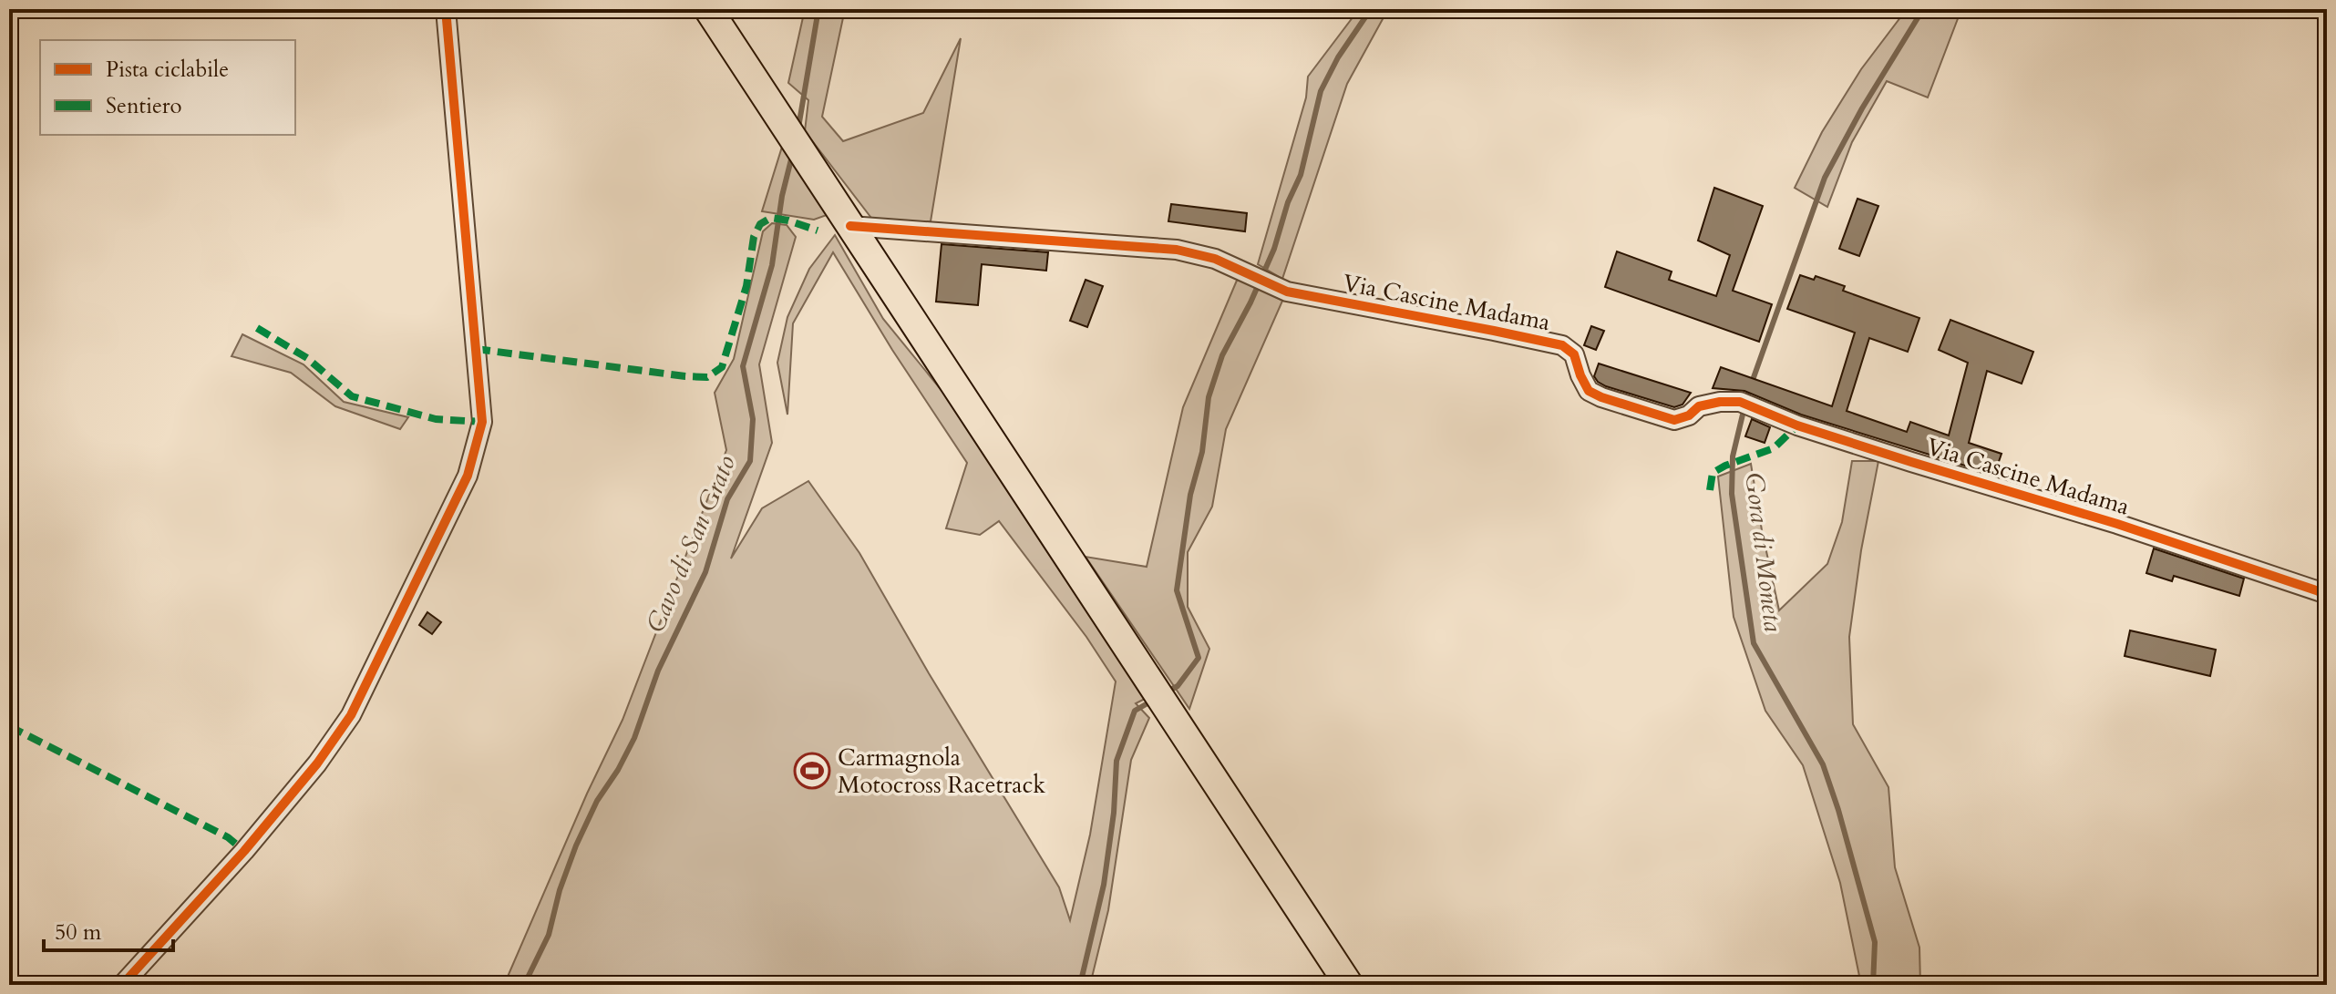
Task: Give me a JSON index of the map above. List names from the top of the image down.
{
  "streets": {
    "street": ["Via Cascine Madama"]
  },
  "water": ["Cavo di San Grato", "Gora di Moneta"],
  "places": {
    "sports": ["Carmagnola Motocross Racetrack"]
  },
  "legend": ["Pista ciclabile", "Sentiero"],
  "scale_bar": "50 m"
}
